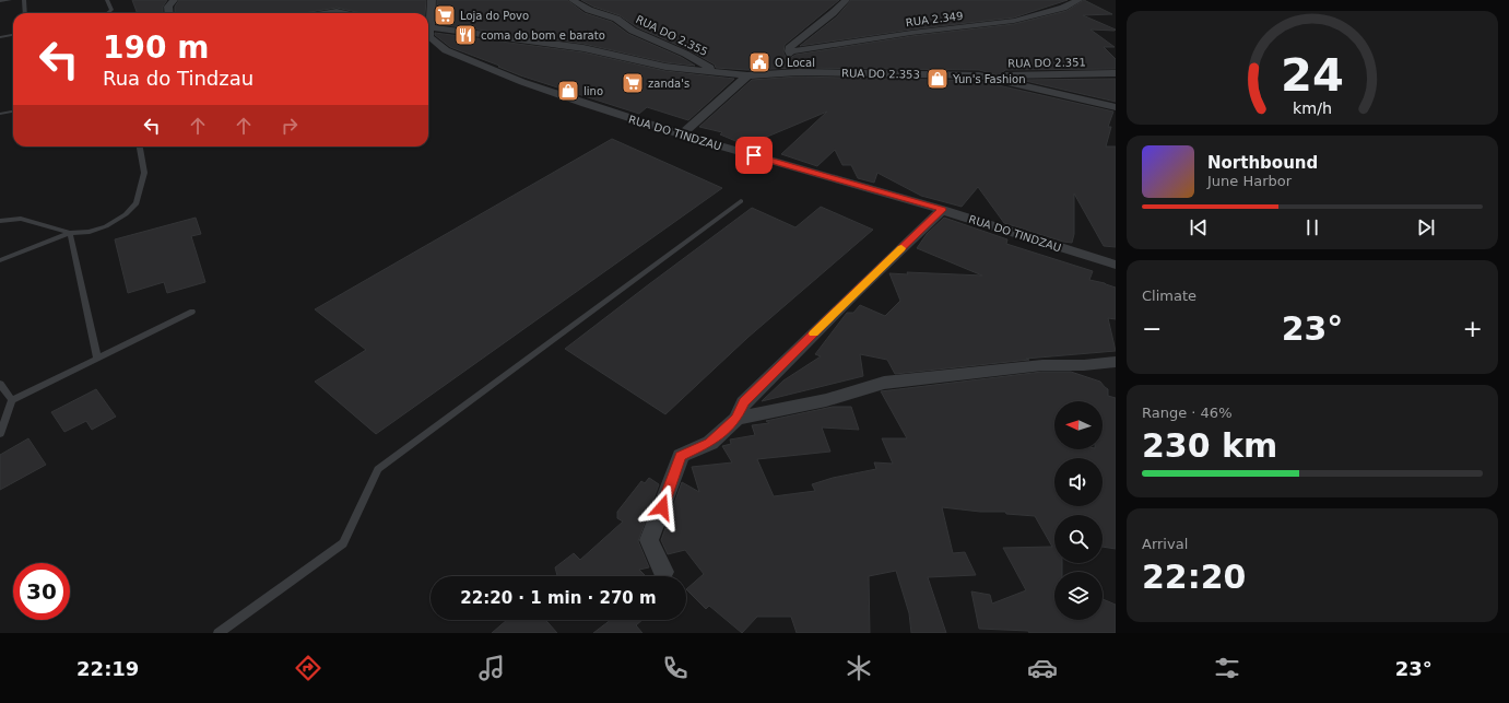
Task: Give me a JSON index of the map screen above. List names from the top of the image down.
{
  "streets": {
    "street": [
      "RUA 2.349",
      "RUA DO 2.355",
      "RUA DO 2.351",
      "RUA DO 2.353",
      "RUA DO TINDZAU"
    ]
  },
  "crossings": [
    ["RUA DO 2.355", "RUA DO 2.353"],
    ["RUA DO 2.351", "RUA DO 2.353"],
    ["RUA DO 2.353", "RUA DO TINDZAU"]
  ],
  "places": {
    "supermarket": ["Loja do Povo", "zanda's"],
    "restaurant": ["coma do bom e barato"],
    "public building": ["O Local"],
    "shop": ["Yun's Fashion", "lino"]
  },
  "north": "left",
  "page": {
    "turn": ["190 m", "Rua do Tindzau"],
    "song": ["Northbound", "June Harbor"],
    "tile": [
      "Climate",
      ["Range · 46%", "230 km"],
      ["Arrival", "22:20"]
    ],
    "heat": ["−", "23°", "+"],
    "limit": "30",
    "trip": "22:20 · 1 min · 270 m",
    "tabs": ["22:19", "23°"],
    "gauge": ["24", "km/h"]
  }
}
